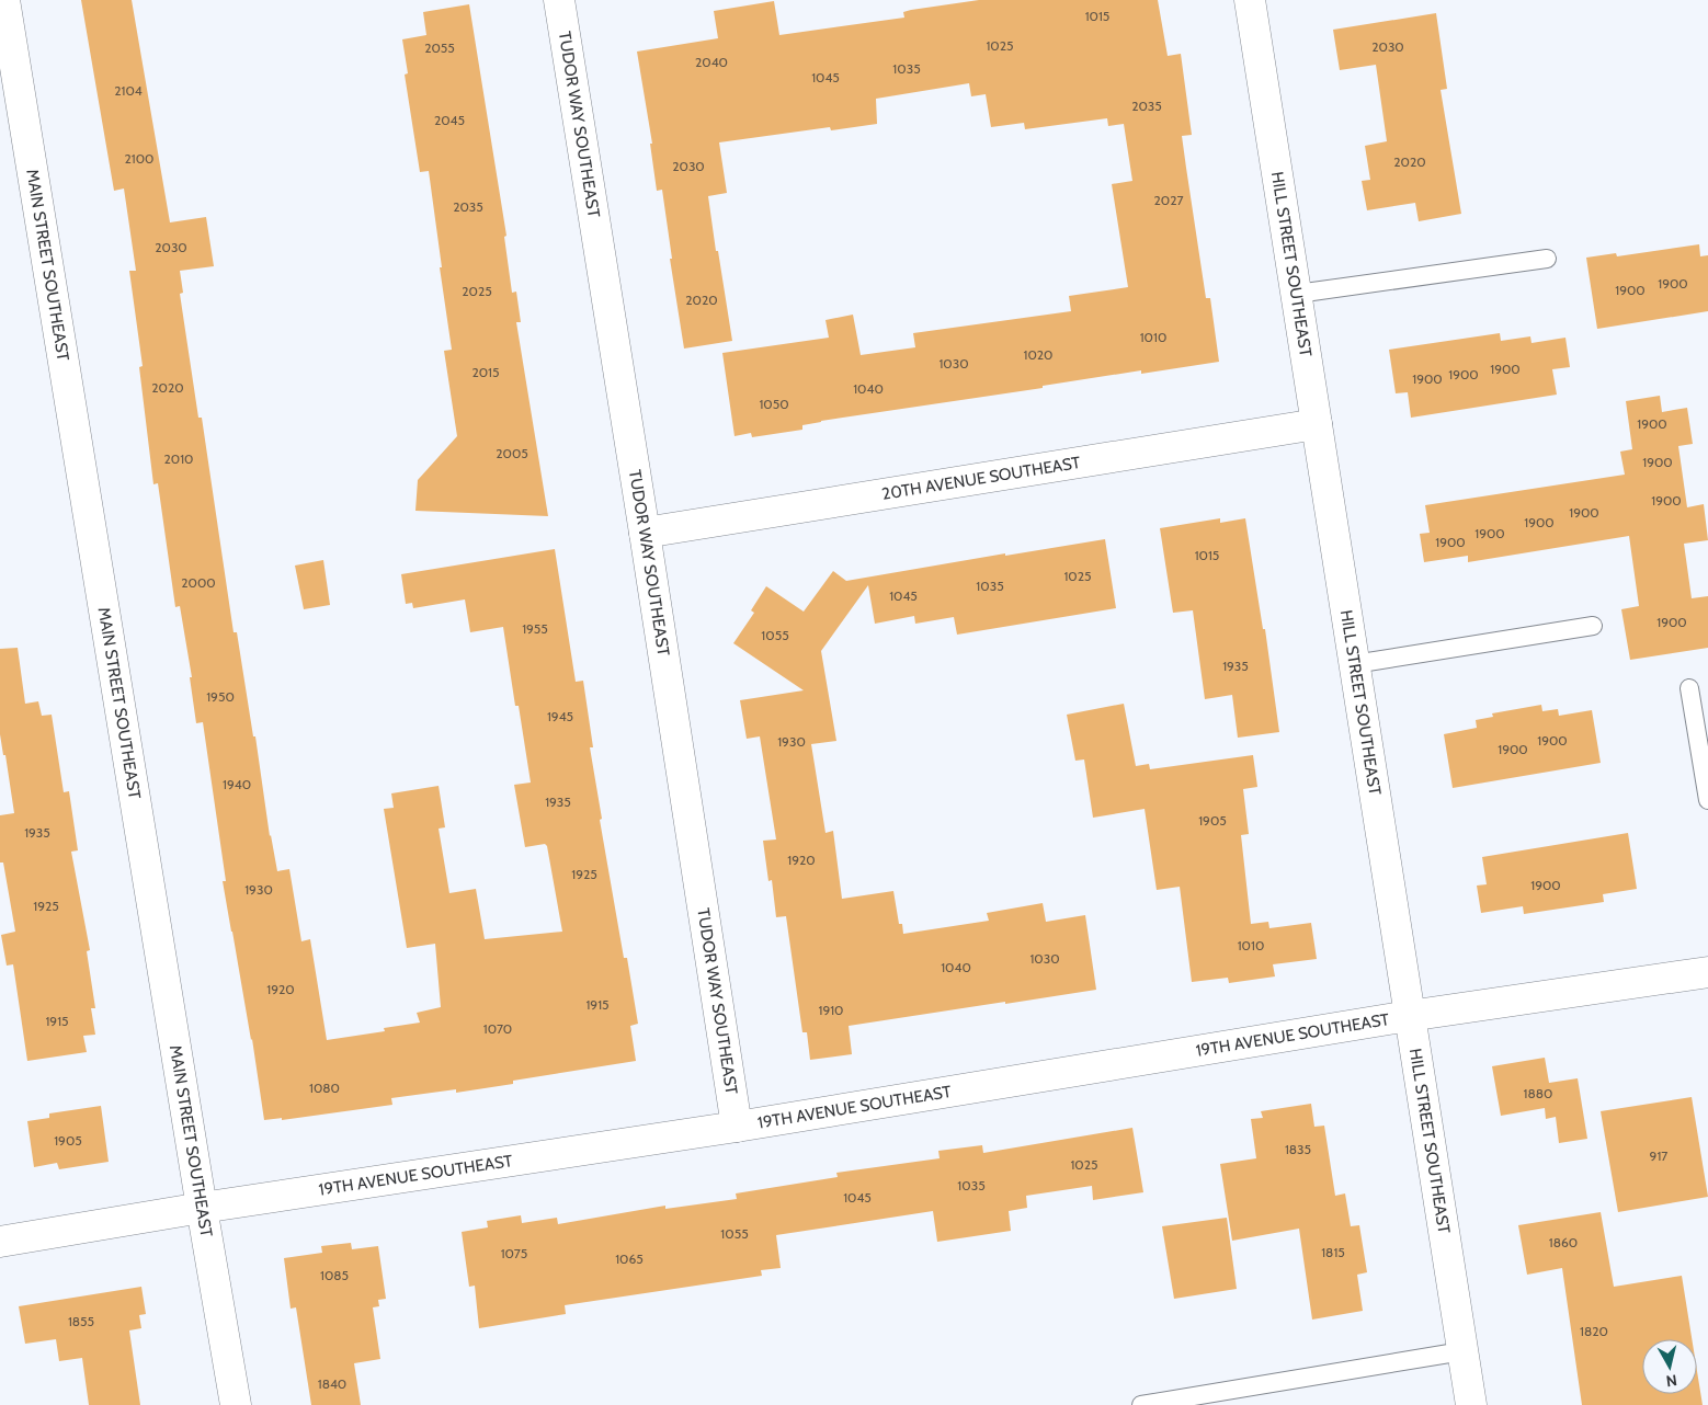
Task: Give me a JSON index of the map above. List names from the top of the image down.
{
  "streets": {
    "street": [
      "TUDOR WAY SOUTHEAST",
      "MAIN STREET SOUTHEAST",
      "HILL STREET SOUTHEAST",
      "20TH AVENUE SOUTHEAST",
      "19TH AVENUE SOUTHEAST"
    ]
  },
  "crossings": [
    ["TUDOR WAY SOUTHEAST", "20TH AVENUE SOUTHEAST"],
    ["TUDOR WAY SOUTHEAST", "19TH AVENUE SOUTHEAST"],
    ["MAIN STREET SOUTHEAST", "19TH AVENUE SOUTHEAST"],
    ["HILL STREET SOUTHEAST", "20TH AVENUE SOUTHEAST"],
    ["HILL STREET SOUTHEAST", "19TH AVENUE SOUTHEAST"]
  ],
  "house_numbers": [
    "1015",
    "1025",
    "2030",
    "2055",
    "2040",
    "1035",
    "1045",
    "2104",
    "2035",
    "2045",
    "2100",
    "2020",
    "2030",
    "2027",
    "2035",
    "2030",
    "1900",
    "1900",
    "2025",
    "2020",
    "1010",
    "1020",
    "1030",
    "1900",
    "2015",
    "1900",
    "1900",
    "2020",
    "1040",
    "1050",
    "1900",
    "2005",
    "2010",
    "1900",
    "1900",
    "1900",
    "1900",
    "1900",
    "1900",
    "1015",
    "1025",
    "2000",
    "1035",
    "1045",
    "1900",
    "1955",
    "1055",
    "1935",
    "1950",
    "1945",
    "1900",
    "1930",
    "1900",
    "1940",
    "1935",
    "1905",
    "1935",
    "1920",
    "1925",
    "1900",
    "1930",
    "1925",
    "1010",
    "1030",
    "1040",
    "1920",
    "1915",
    "1910",
    "1915",
    "1070",
    "1080",
    "1880",
    "1905",
    "1835",
    "917",
    "1025",
    "1035",
    "1045",
    "1055",
    "1860",
    "1815",
    "1075",
    "1065",
    "1085",
    "1855",
    "1820",
    "1840"
  ],
  "north": "bottom"
}
